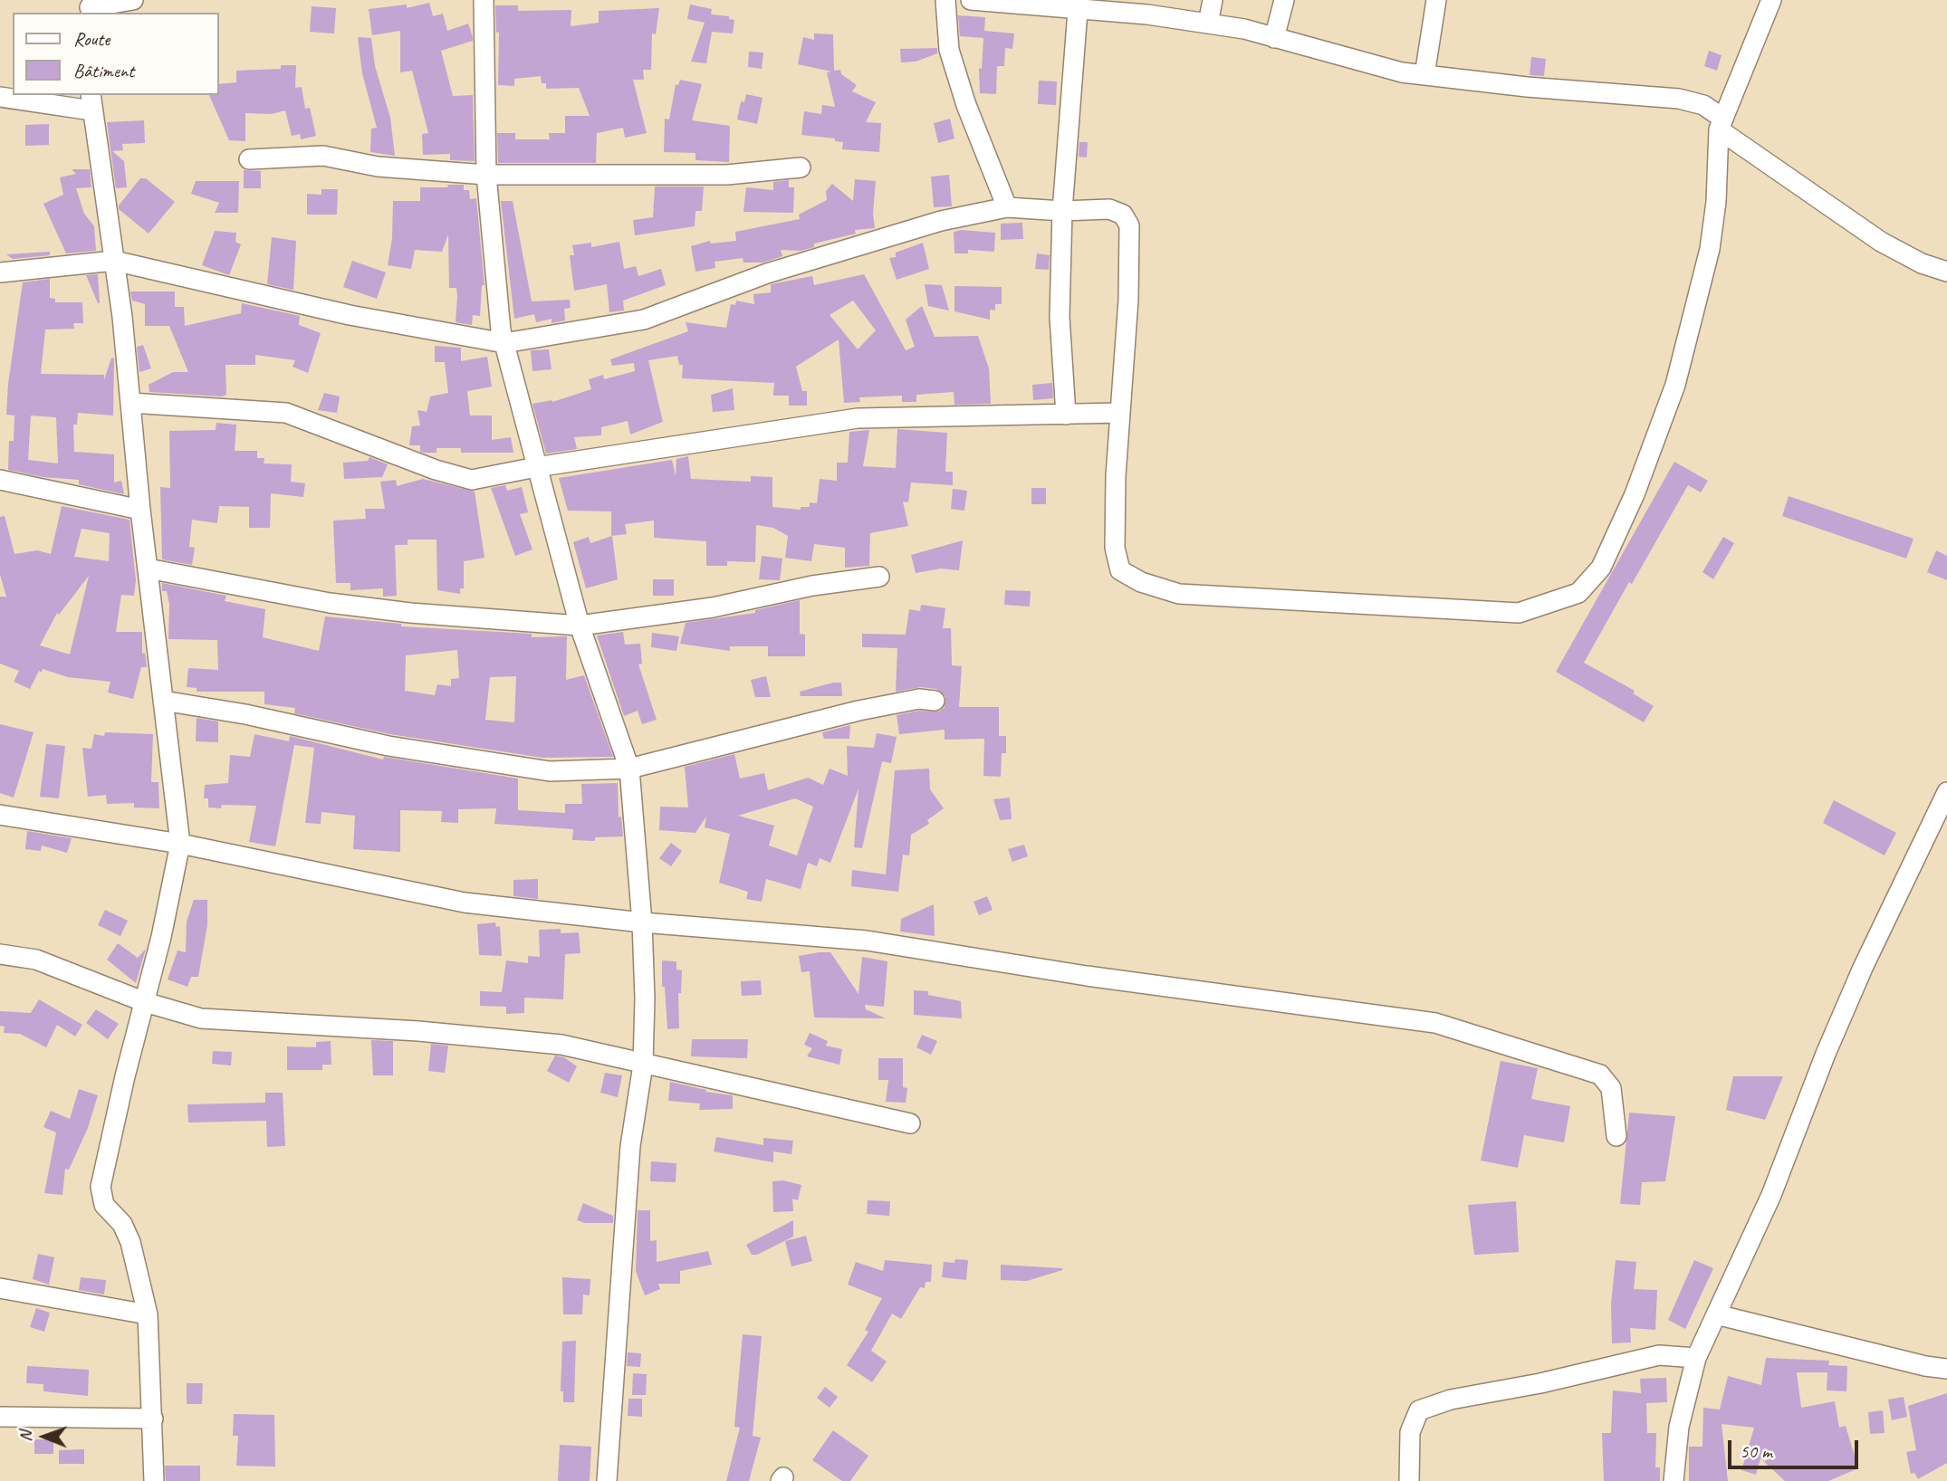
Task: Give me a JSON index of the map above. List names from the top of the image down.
{
  "legend": ["Route", "Bâtiment"],
  "scale_bar": "50 m",
  "north": "left"
}
